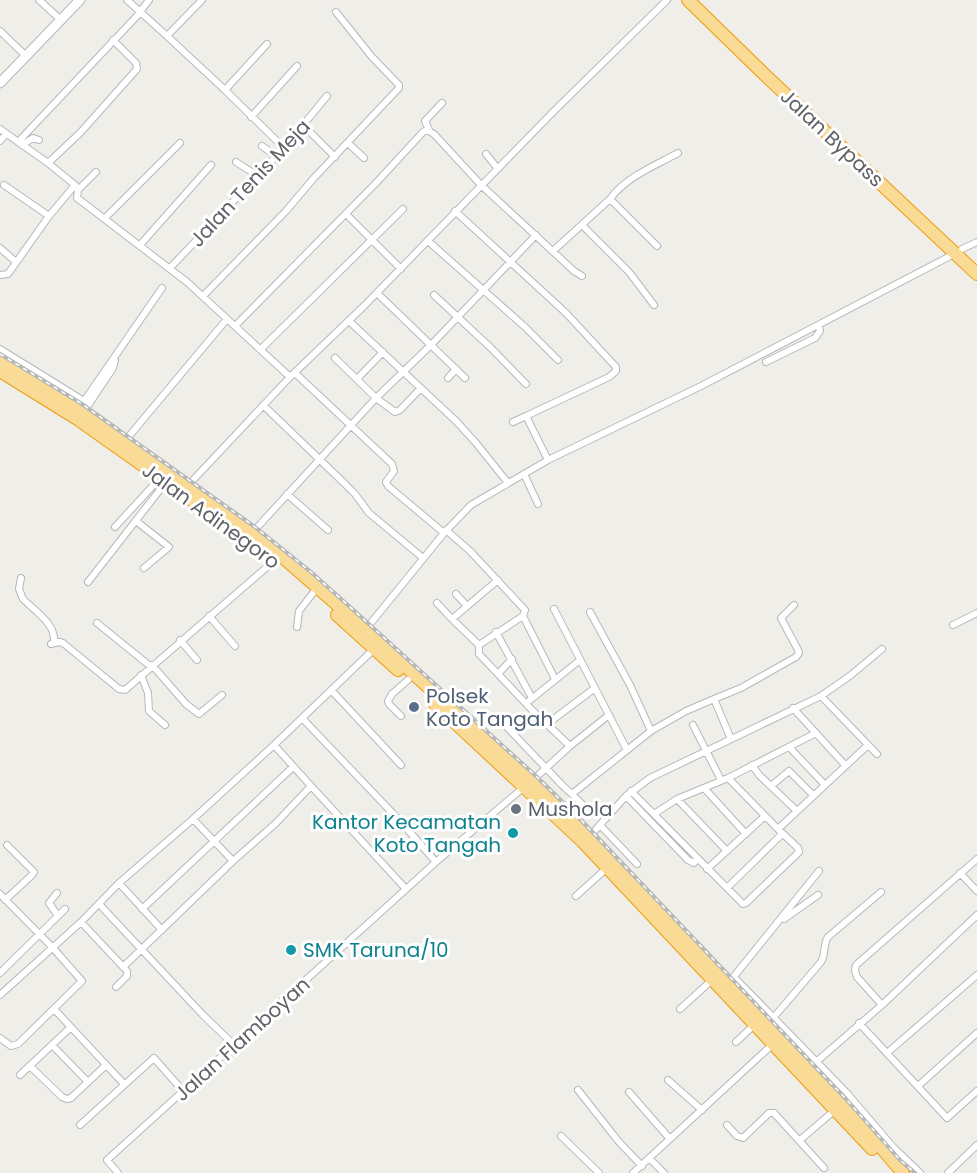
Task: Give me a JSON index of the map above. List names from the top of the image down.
{
  "streets": {
    "highway": ["Jalan Bypass", "Jalan Adinegoro"],
    "street": ["Jalan Tenis Meja", "Jalan Flamboyan"]
  },
  "crossings": [
    ["Jalan Adinegoro", "Jalan Flamboyan"]
  ],
  "places": [
    "Polsek Koto Tangah",
    "Mushola",
    "Kantor Kecamatan Koto Tangah",
    "SMK Taruna/10"
  ]
}
